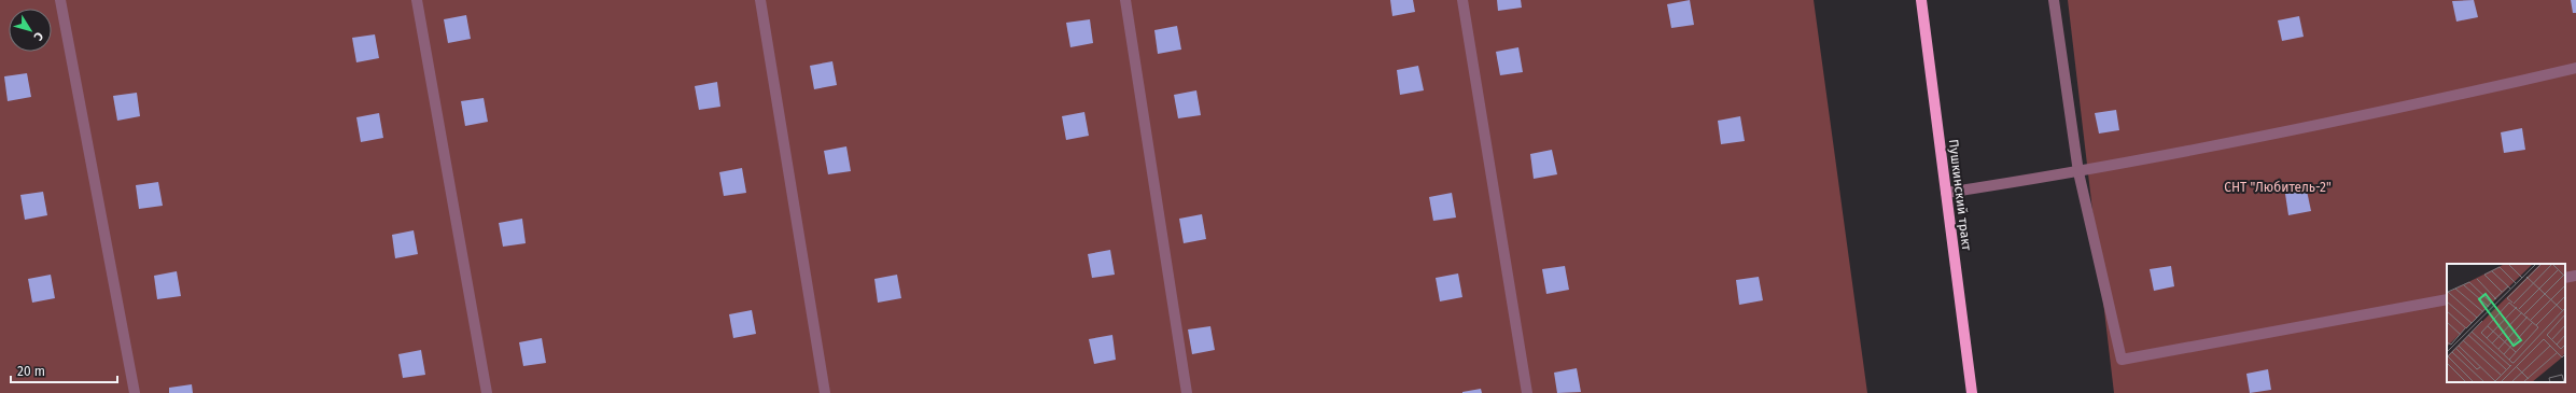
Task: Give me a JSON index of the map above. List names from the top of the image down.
{
  "streets": {
    "main road": ["Пушкинский тракт"]
  },
  "parks": ["СНТ \"Любитель-2\""],
  "scale_bar": "20 m",
  "north": "bottom right"
}
